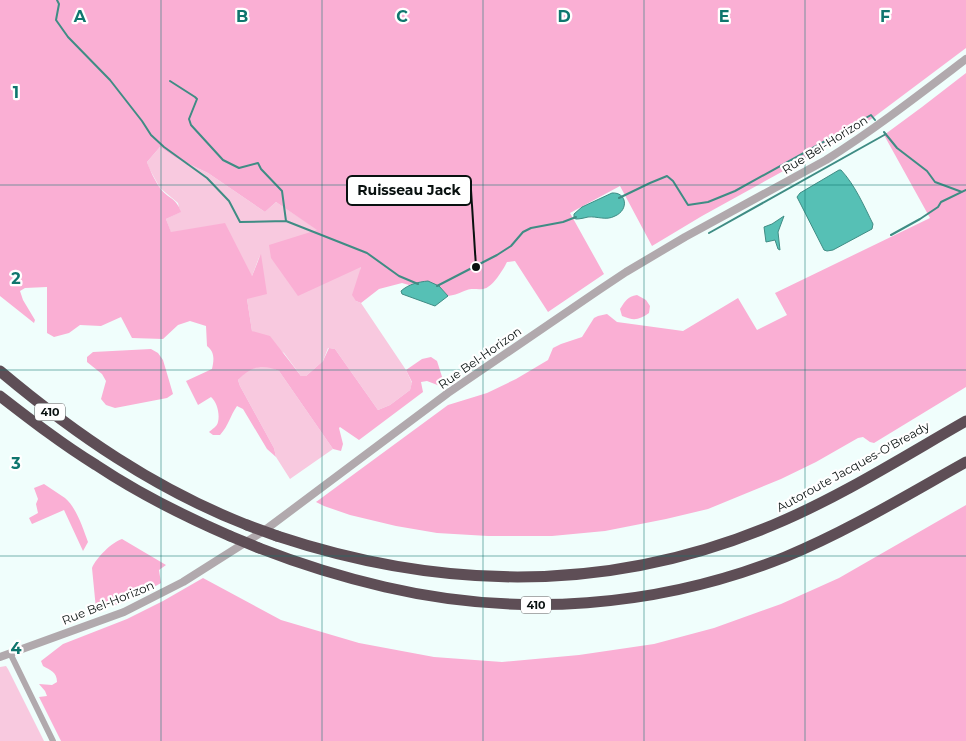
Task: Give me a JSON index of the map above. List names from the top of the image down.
{
  "streets": {
    "highway": ["410", "Autoroute Jacques-O'Bready"],
    "street": ["Rue Bel-Horizon"]
  },
  "places": ["Ruisseau Jack"],
  "grid": {
    "columns": [
      "A",
      "B",
      "C",
      "D",
      "E",
      "F"
    ],
    "rows": [
      "1",
      "2",
      "3",
      "4"
    ]
  }
}
